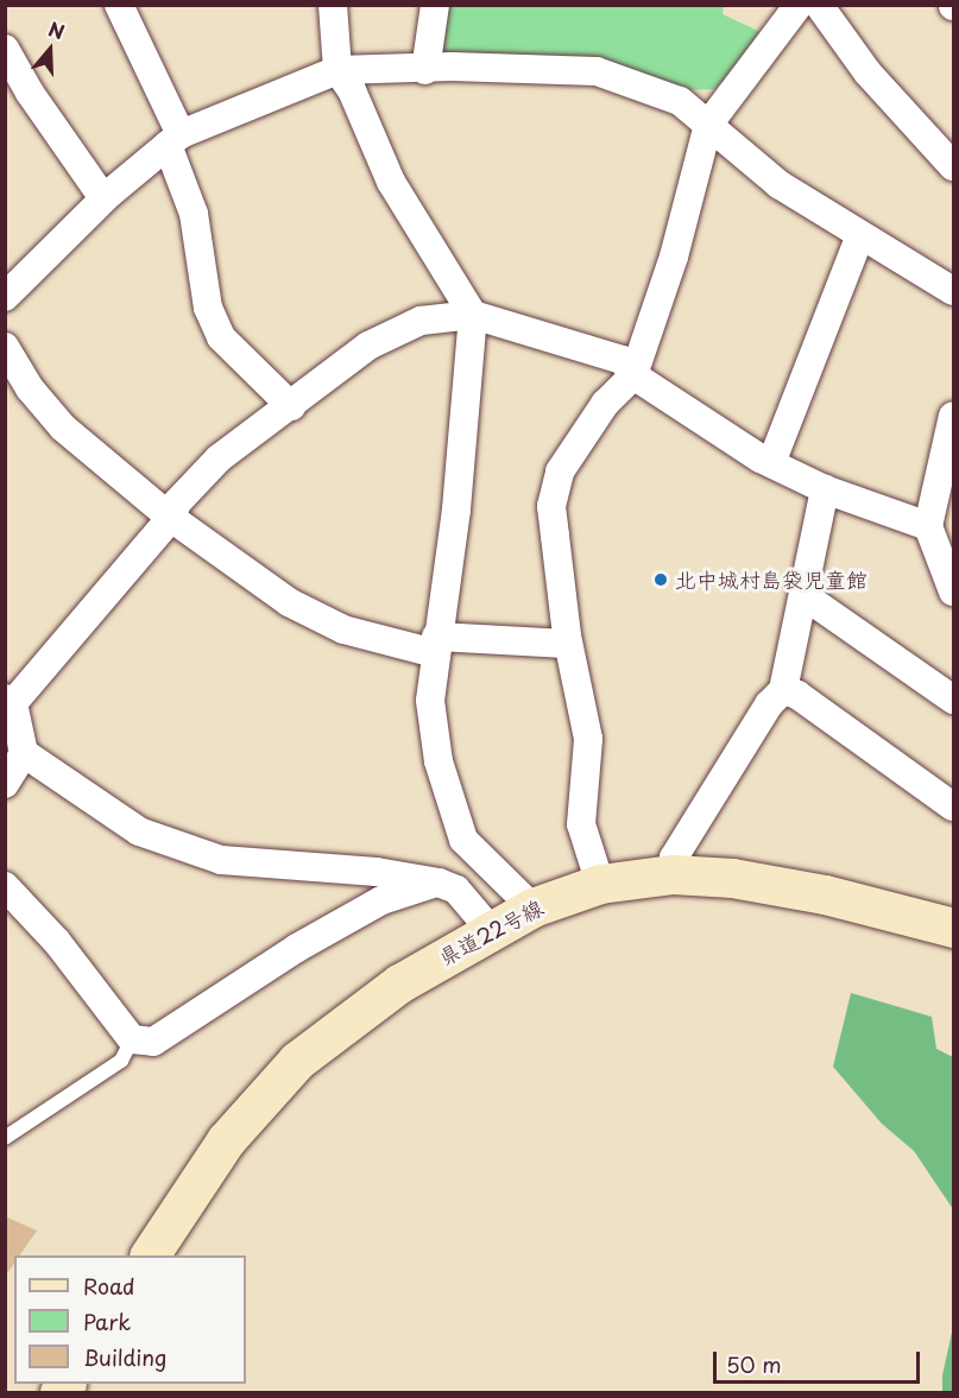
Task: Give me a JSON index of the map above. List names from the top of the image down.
{
  "streets": {
    "main road": ["県道22号線"]
  },
  "places": ["北中城村島袋児童館"],
  "legend": ["Road", "Park", "Building"],
  "scale_bar": "50 m",
  "north": "top"
}
